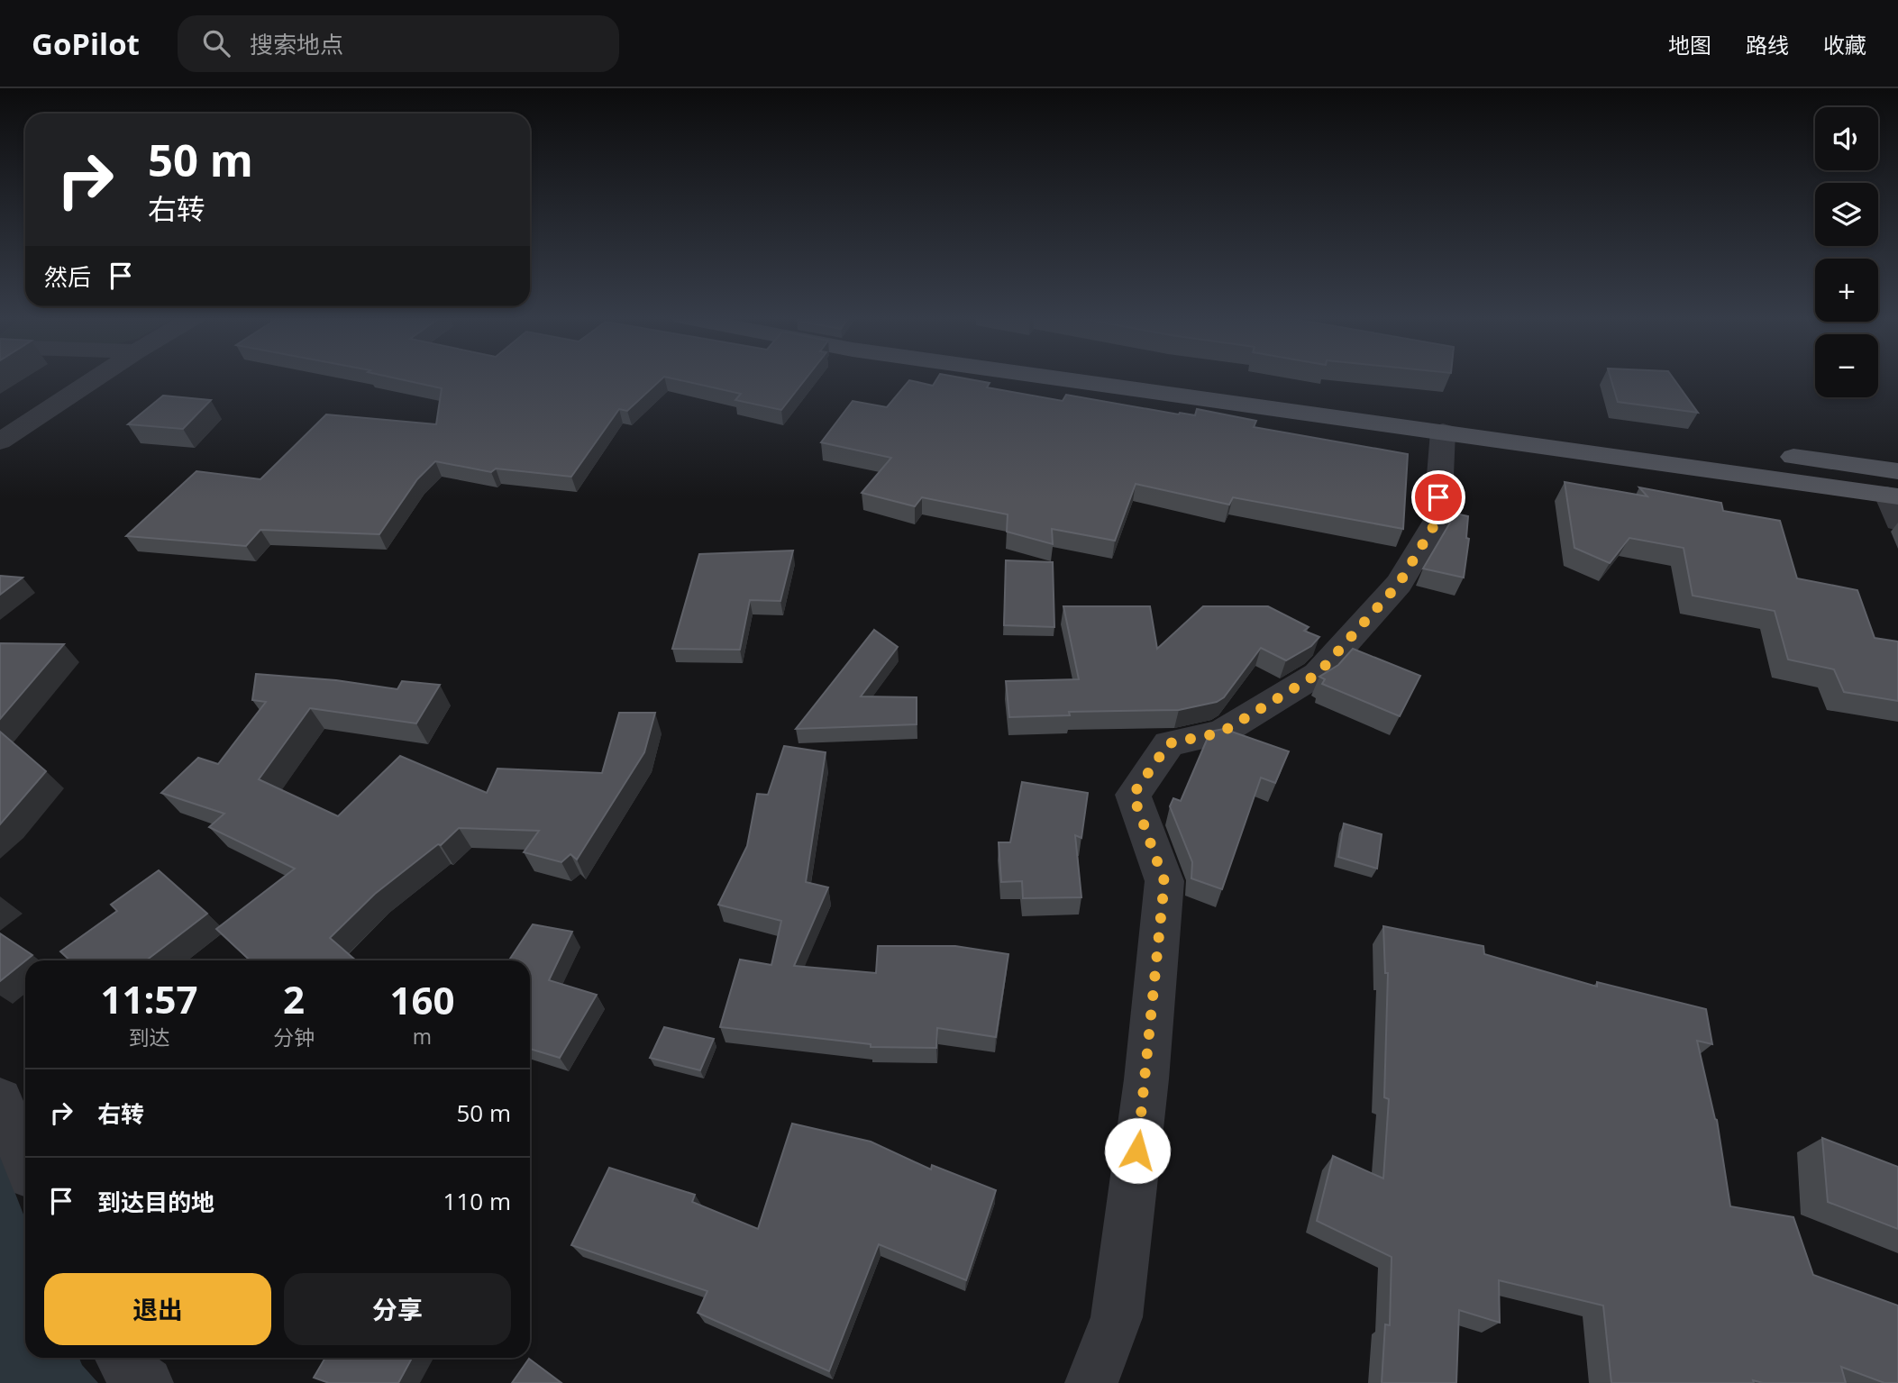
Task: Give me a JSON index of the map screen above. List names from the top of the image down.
{
  "page": {
    "header": "GoPilot",
    "search": "搜索地点",
    "nav": ["地图", "路线", "收藏"],
    "map_buttons": ["+", "−"],
    "turn": ["50 m", "右转"],
    "then": "然后",
    "eta": [
      "11:57",
      "到达",
      "2",
      "分钟",
      "160",
      "m"
    ],
    "list": [
      {
        "name": "右转",
        "value": "50 m"
      },
      {
        "name": "到达目的地",
        "value": "110 m"
      }
    ],
    "buttons": ["退出", "分享"]
  }
}
